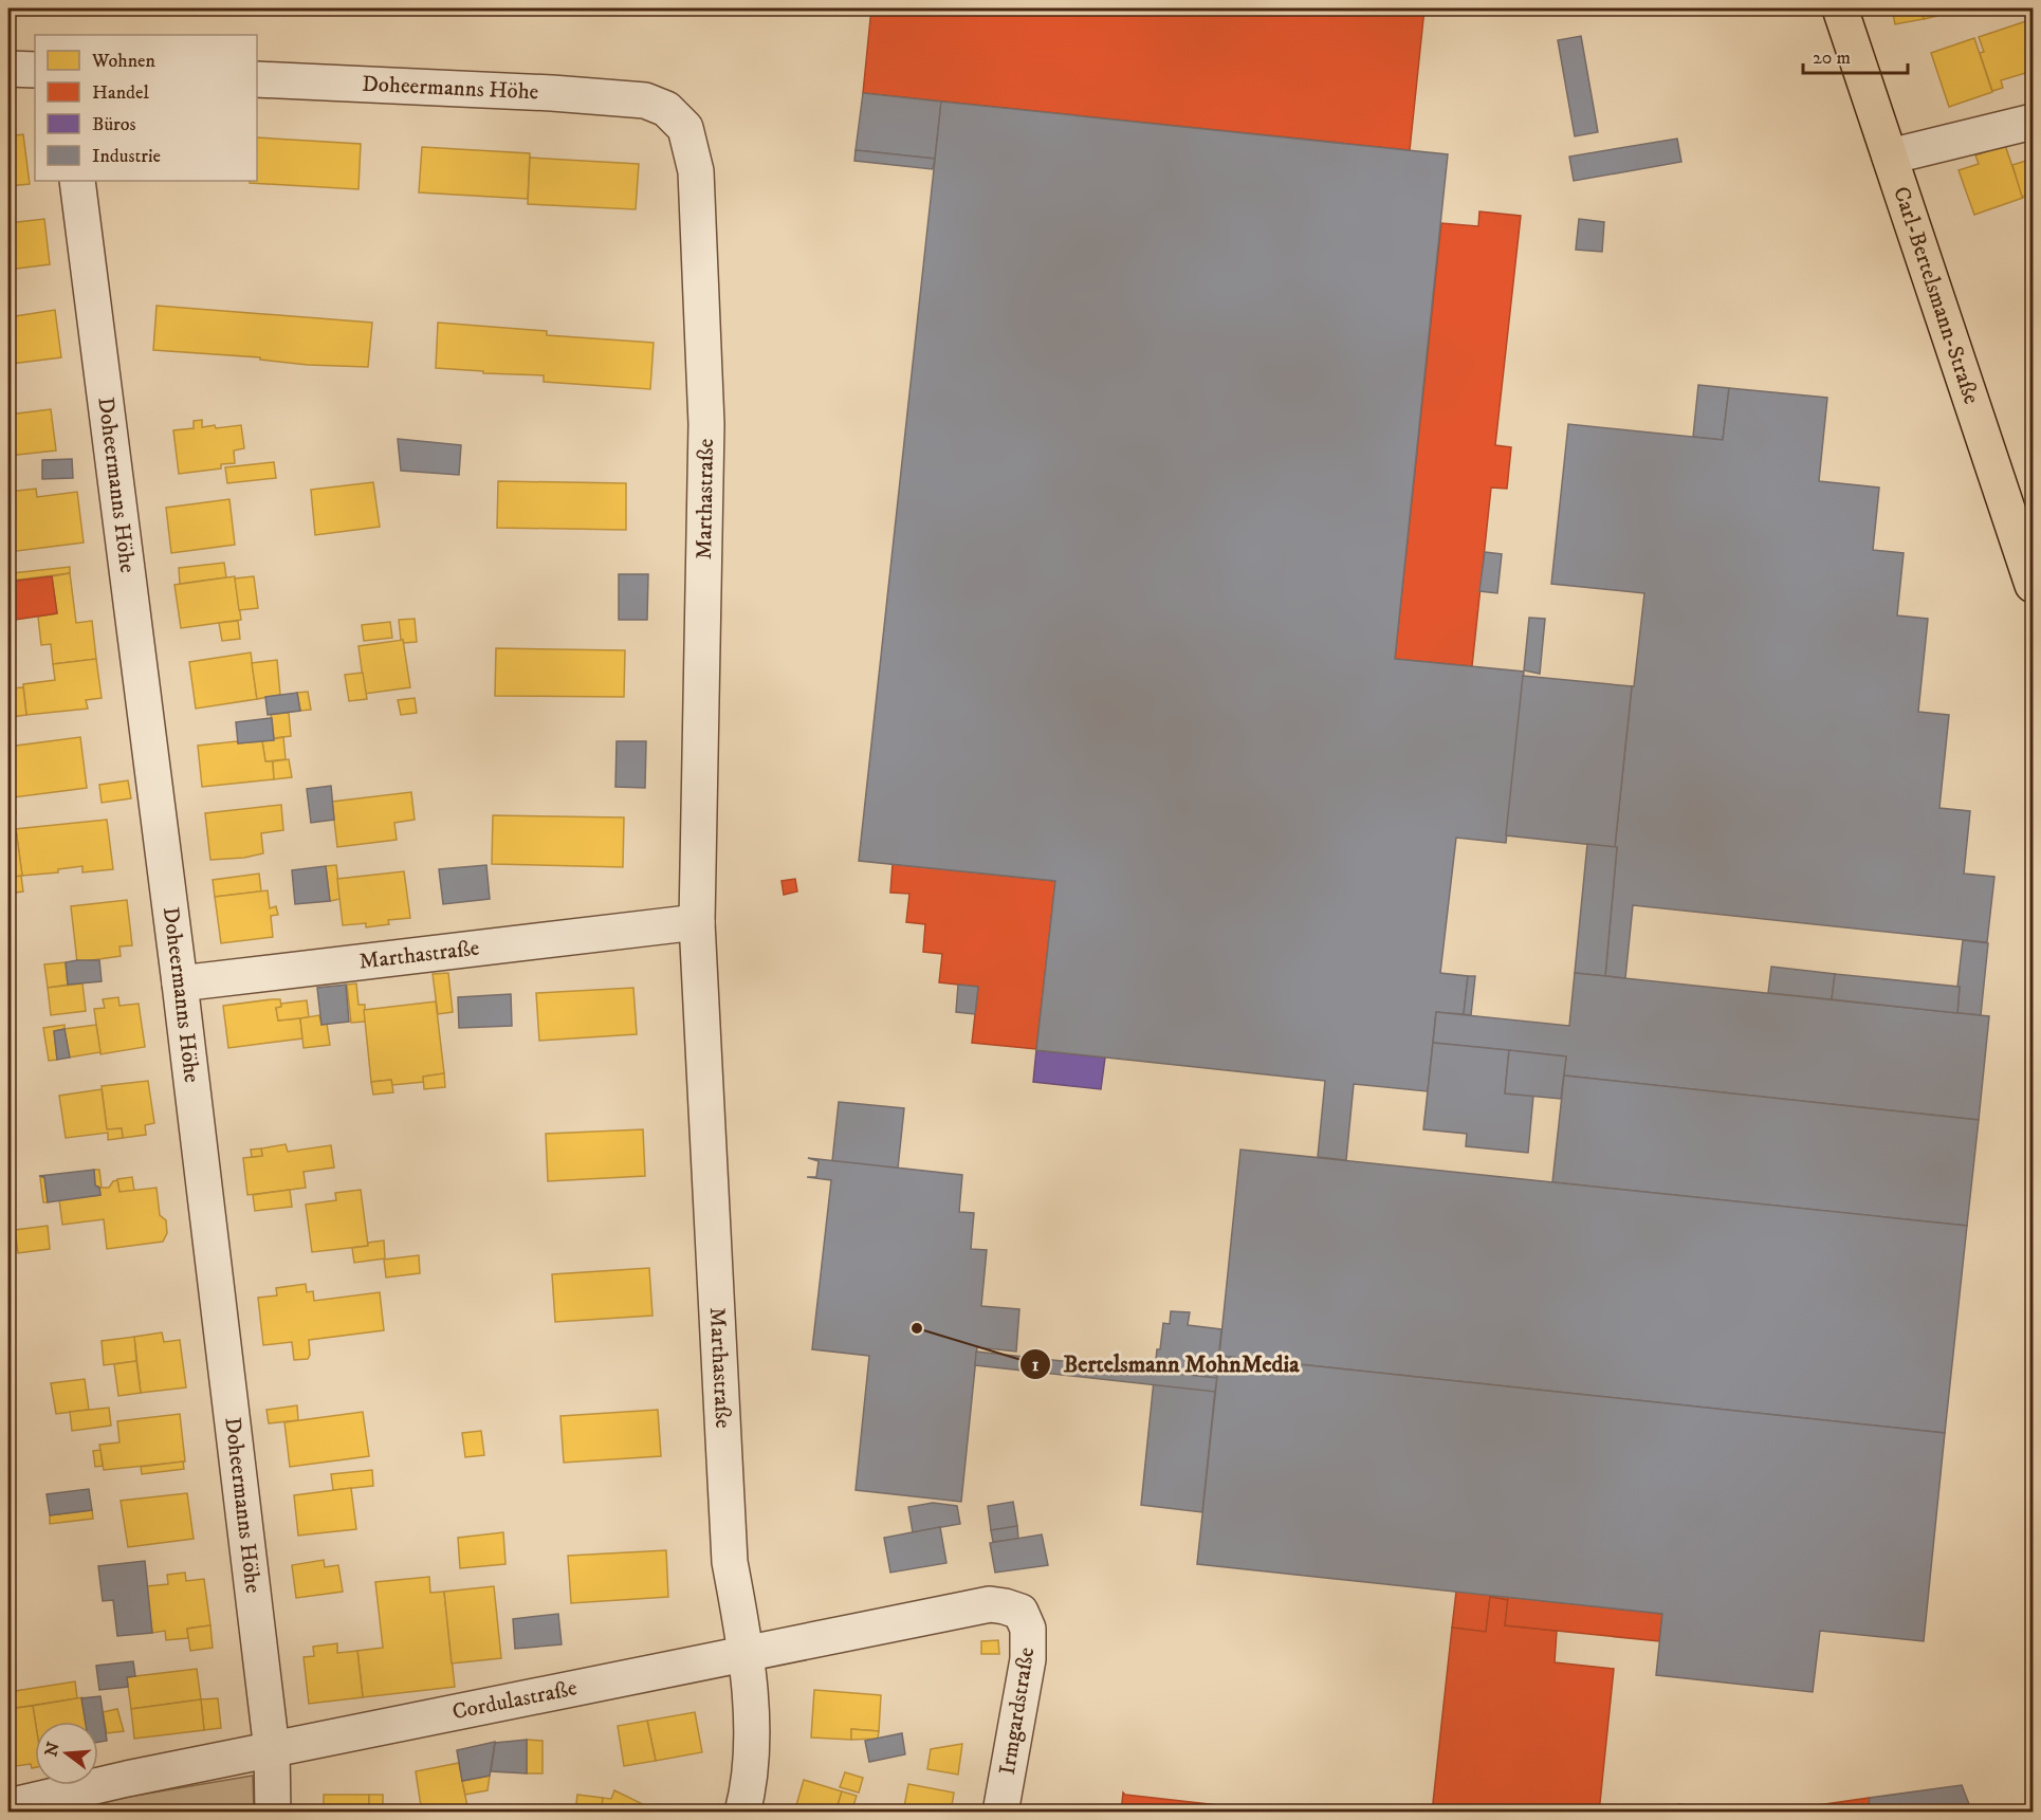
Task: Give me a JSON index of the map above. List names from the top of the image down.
{
  "streets": {
    "main road": ["Carl-Bertelsmann-Straße"],
    "street": [
      "Doheermanns Höhe",
      "Marthastraße",
      "Cordulastraße",
      "Irmgardstraße"
    ]
  },
  "crossings": [
    ["Doheermanns Höhe", "Marthastraße"],
    ["Doheermanns Höhe", "Cordulastraße"],
    ["Marthastraße", "Cordulastraße"],
    ["Cordulastraße", "Irmgardstraße"]
  ],
  "places": ["Bertelsmann MohnMedia"],
  "legend": [
    "Wohnen",
    "Handel",
    "Büros",
    "Industrie"
  ],
  "scale_bar": "20 m",
  "north": "left"
}
